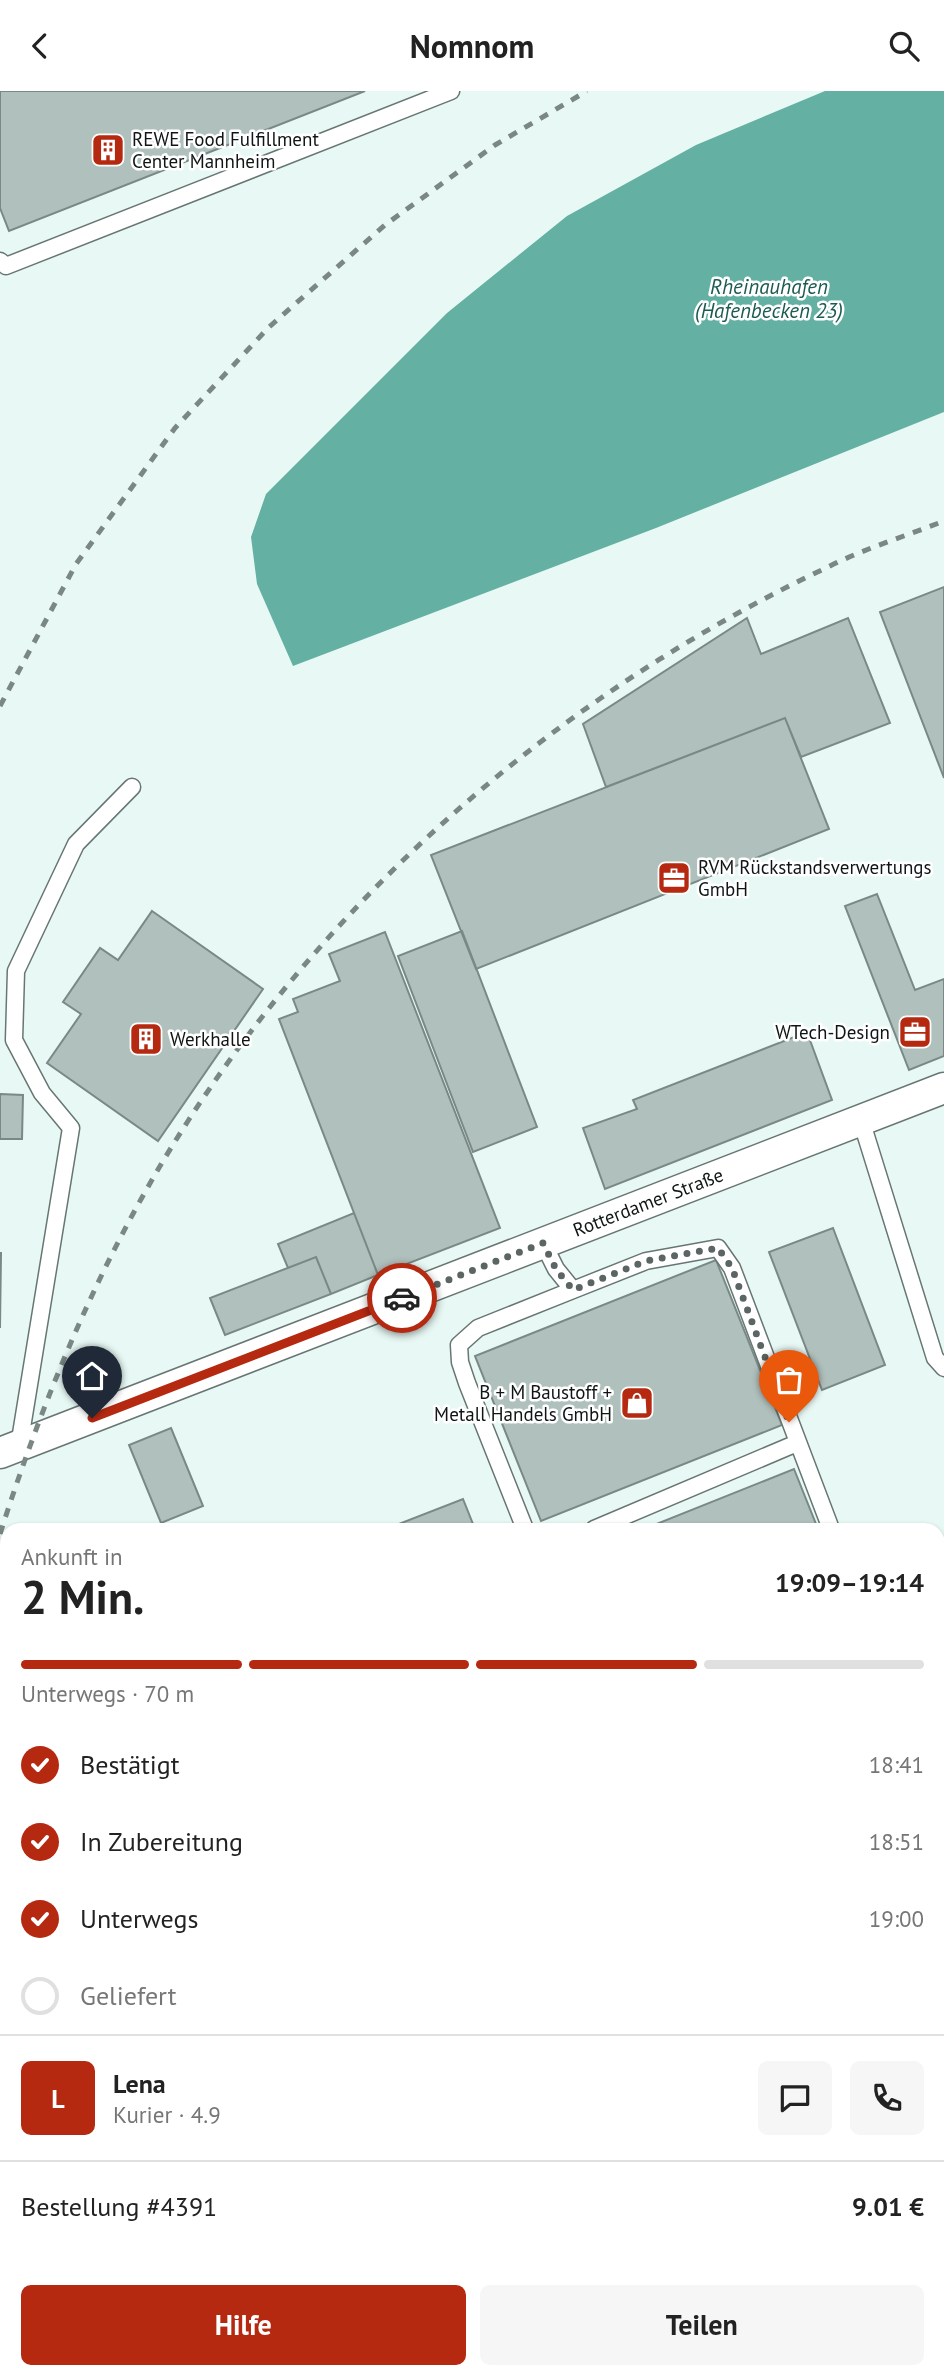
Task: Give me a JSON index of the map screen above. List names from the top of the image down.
{
  "streets": {
    "street": ["Rotterdamer Straße"]
  },
  "water": ["Rheinauhafen (Hafenbecken 23)"],
  "places": {
    "building": ["REWE Food Fulfillment Center Mannheim", "Werkhalle"],
    "office": ["RVM Rückstandsverwertungs GmbH", "WTech-Design"],
    "shop": ["B + M Baustoff + Metall Handels GmbH"]
  },
  "page": {
    "header": "Nomnom",
    "heading": ["2 Min.", "Ankunft in", "19:09–19:14"],
    "panel": [
      "Lena",
      "Kurier · 4.9",
      "Bestellung #4391",
      "9.01 €"
    ],
    "bar": "Unterwegs · 70 m",
    "list": [
      ["Bestätigt", "18:41"],
      ["In Zubereitung", "18:51"],
      ["Unterwegs", "19:00"],
      "Geliefert"
    ],
    "round": "L",
    "buttons": ["Hilfe", "Teilen"]
  }
}
